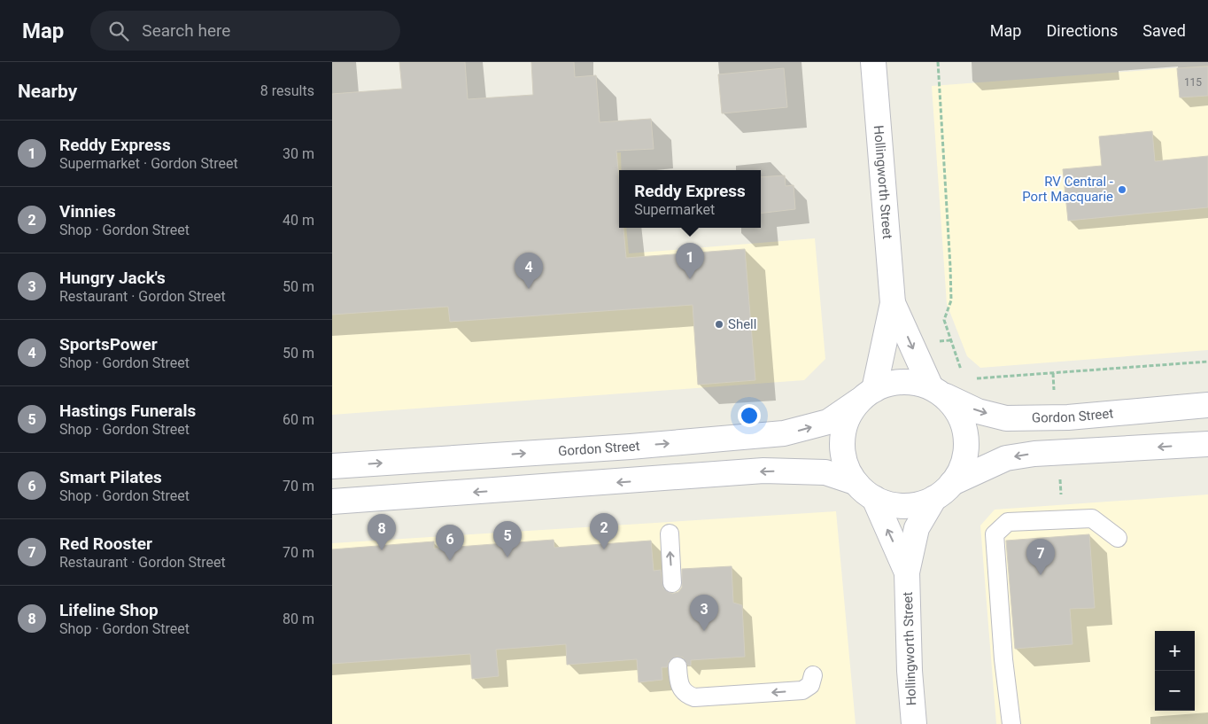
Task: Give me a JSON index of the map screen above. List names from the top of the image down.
{
  "streets": {
    "main road": ["Hollingworth Street", "Gordon Street"]
  },
  "crossings": [
    ["Hollingworth Street", "Gordon Street"]
  ],
  "places": ["RV Central - Port Macquarie", "Shell"],
  "house_numbers": ["115"],
  "page": {
    "header": "Map",
    "search": "Search here",
    "nav": ["Map", "Directions", "Saved"],
    "heading": ["Nearby", "8 results"],
    "list": [
      {
        "mark": "1",
        "name": "Reddy Express",
        "note": "Supermarket · Gordon Street",
        "value": "30 m"
      },
      {
        "mark": "2",
        "name": "Vinnies",
        "note": "Shop · Gordon Street",
        "value": "40 m"
      },
      {
        "mark": "3",
        "name": "Hungry Jack's",
        "note": "Restaurant · Gordon Street",
        "value": "50 m"
      },
      {
        "mark": "4",
        "name": "SportsPower",
        "note": "Shop · Gordon Street",
        "value": "50 m"
      },
      {
        "mark": "5",
        "name": "Hastings Funerals",
        "note": "Shop · Gordon Street",
        "value": "60 m"
      },
      {
        "mark": "6",
        "name": "Smart Pilates",
        "note": "Shop · Gordon Street",
        "value": "70 m"
      },
      {
        "mark": "7",
        "name": "Red Rooster",
        "note": "Restaurant · Gordon Street",
        "value": "70 m"
      },
      {
        "mark": "8",
        "name": "Lifeline Shop",
        "note": "Shop · Gordon Street",
        "value": "80 m"
      }
    ],
    "popup": ["Reddy Express", "Supermarket"],
    "pins": [
      "1",
      "4",
      "2",
      "8",
      "5",
      "6",
      "7",
      "3"
    ],
    "map_buttons": ["+", "−"]
  }
}
